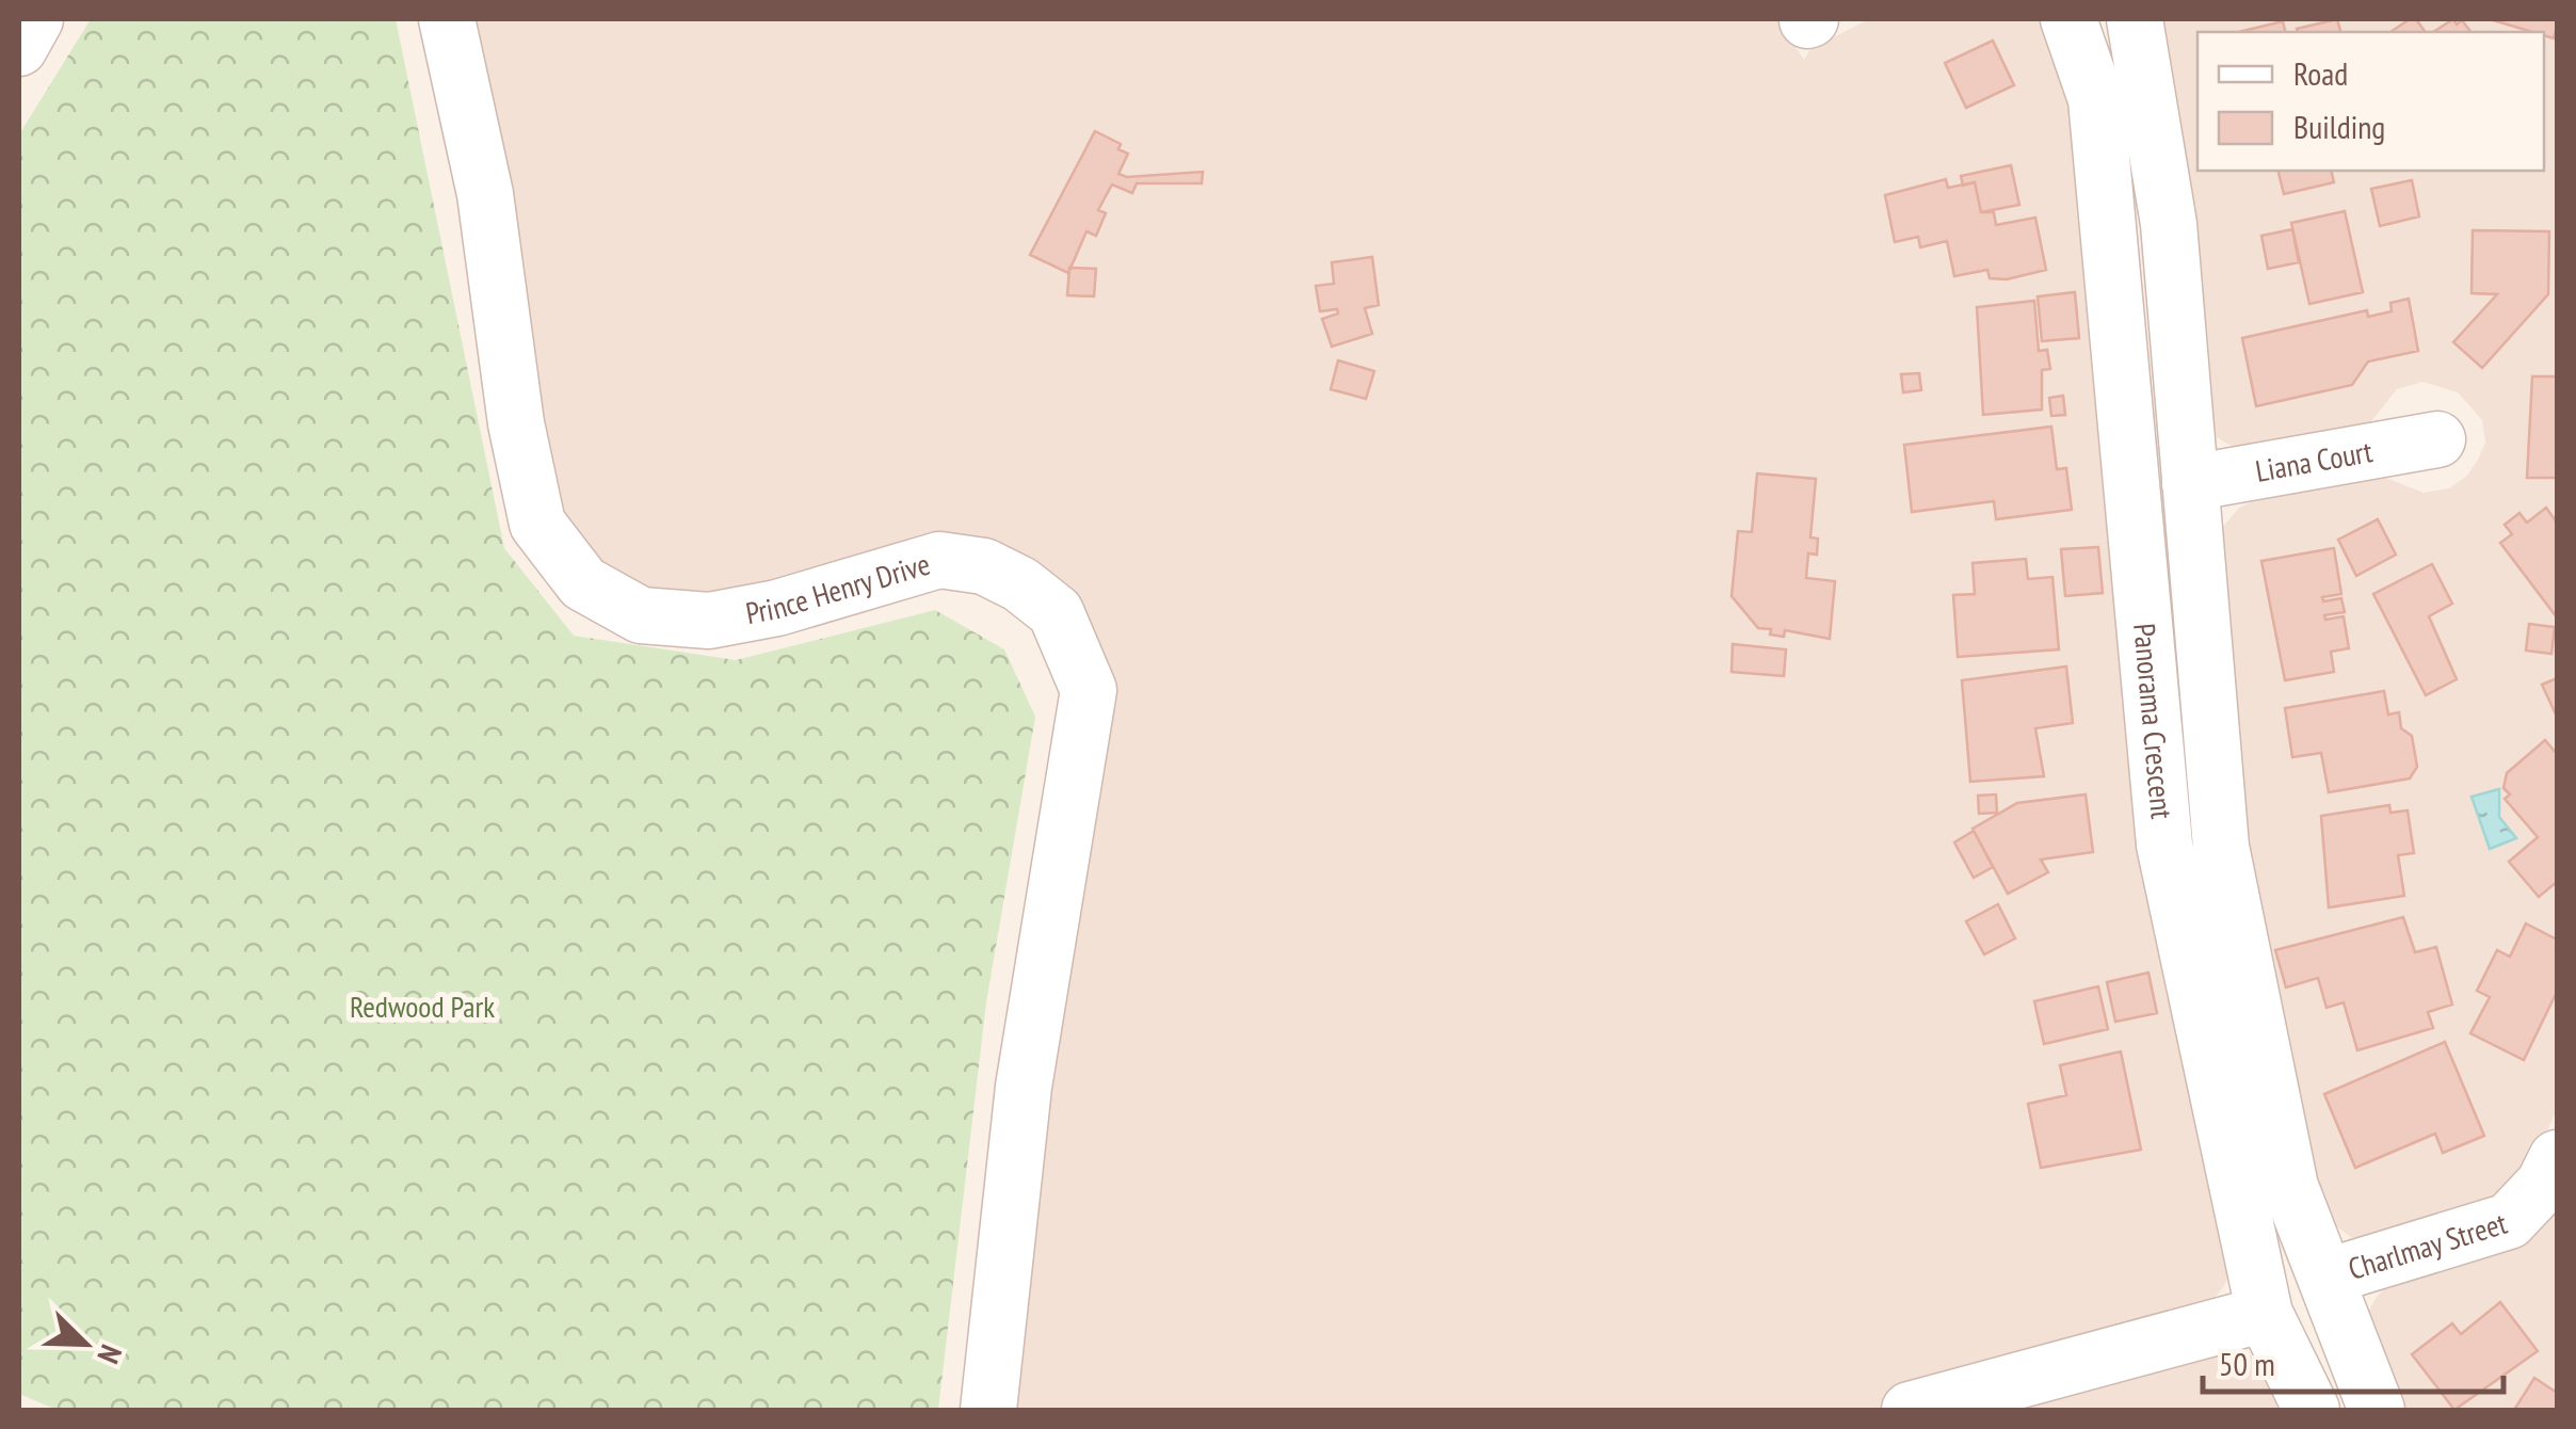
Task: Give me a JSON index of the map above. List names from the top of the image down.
{
  "streets": {
    "street": [
      "Liana Court",
      "Prince Henry Drive",
      "Panorama Crescent",
      "Charlmay Street"
    ]
  },
  "crossings": [
    ["Liana Court", "Panorama Crescent"],
    ["Panorama Crescent", "Charlmay Street"]
  ],
  "parks": ["Redwood Park"],
  "legend": ["Road", "Building"],
  "scale_bar": "50 m",
  "north": "bottom right"
}
